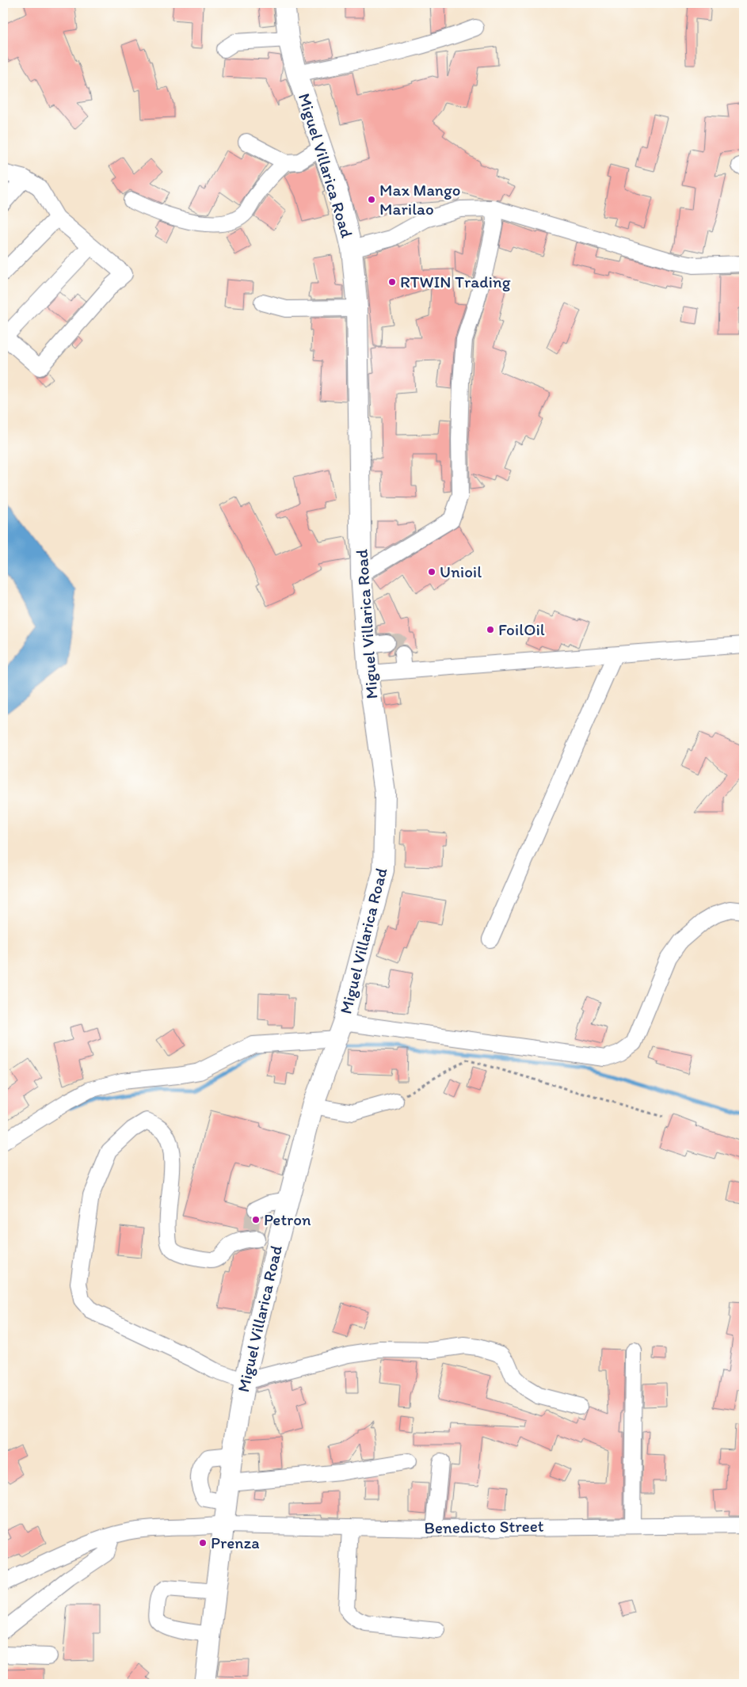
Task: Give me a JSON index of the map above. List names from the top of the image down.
{
  "streets": {
    "main road": ["Miguel Villarica Road"],
    "street": ["Benedicto Street"]
  },
  "crossings": [
    ["Miguel Villarica Road", "Benedicto Street"]
  ],
  "places": [
    "Max Mango Marilao",
    "RTWIN Trading",
    "Unioil",
    "FoilOil",
    "Petron",
    "Prenza"
  ]
}
